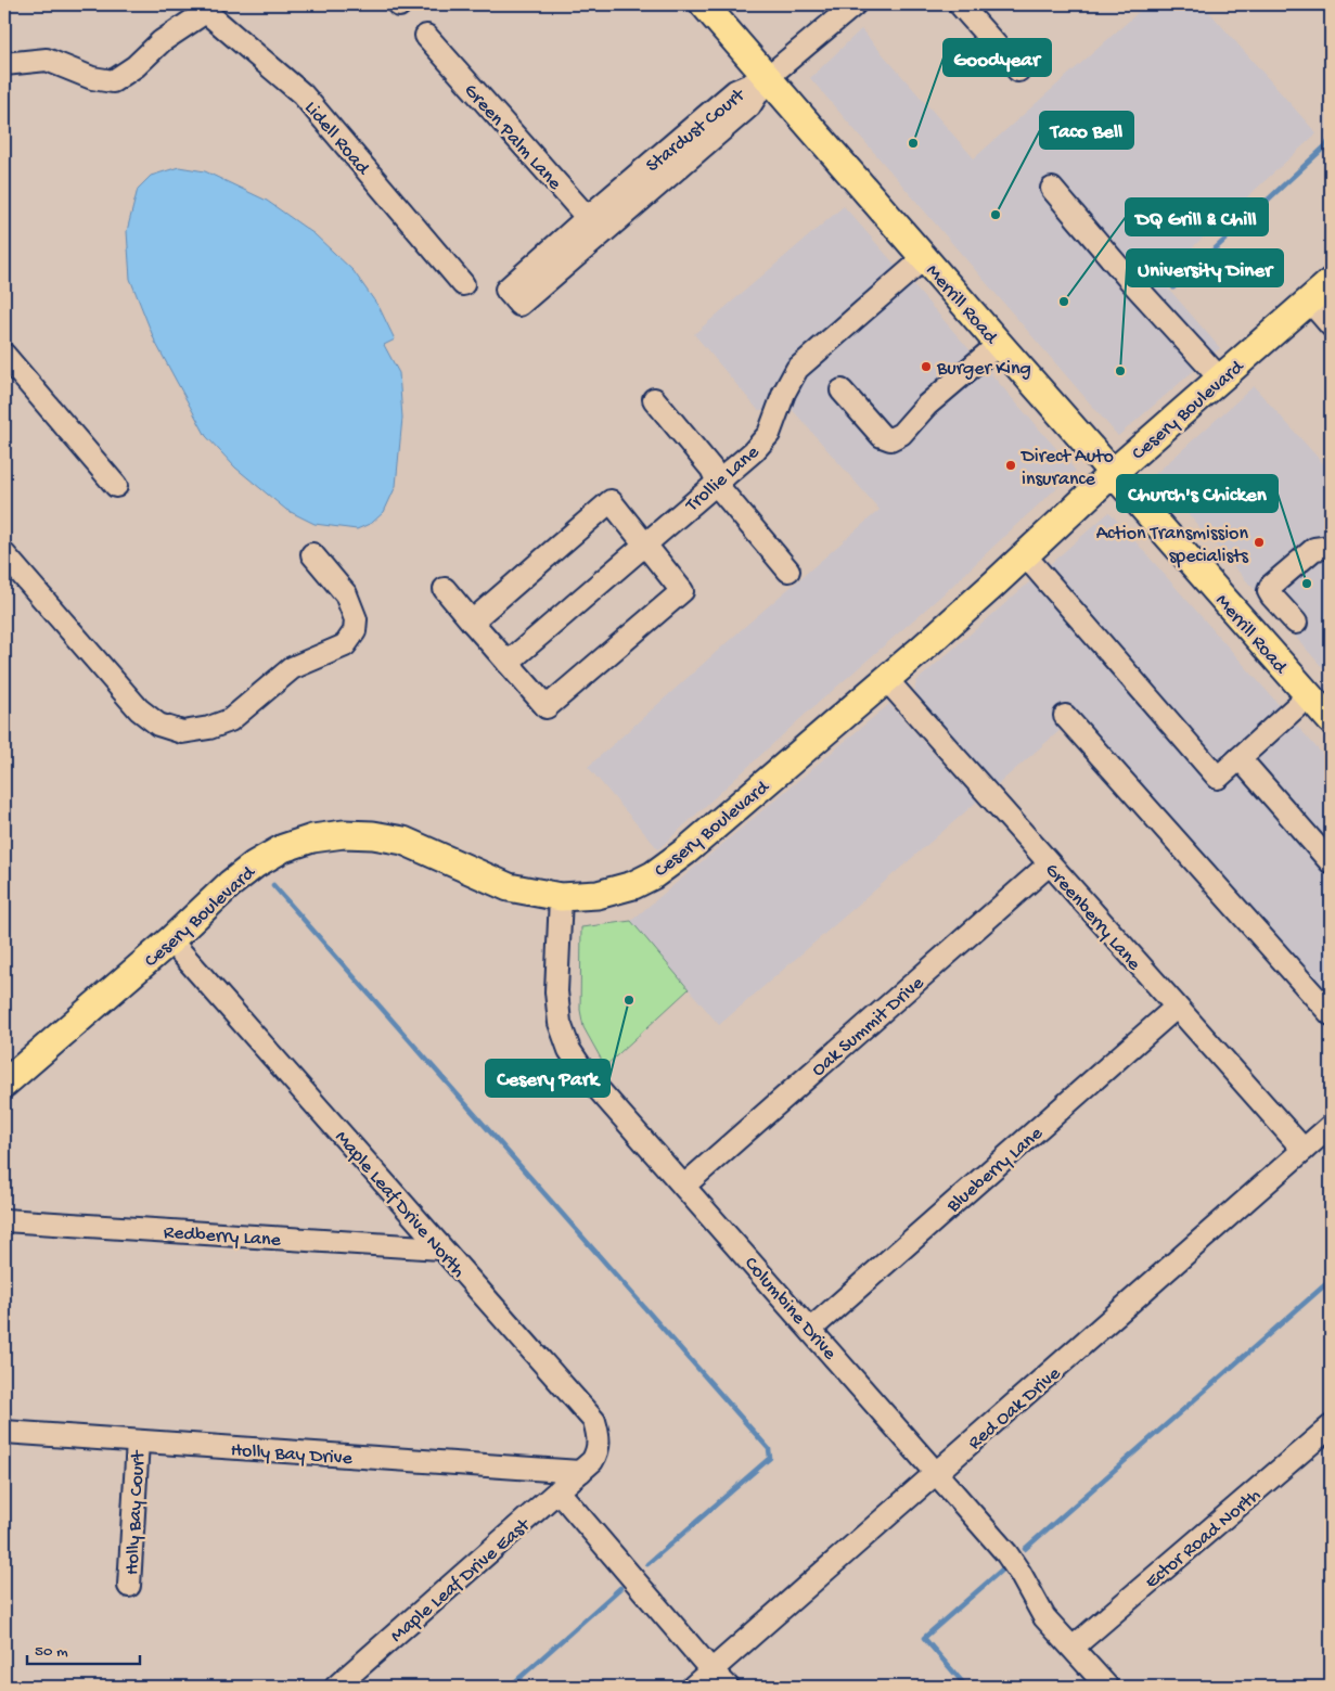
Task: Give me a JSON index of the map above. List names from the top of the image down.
{
  "streets": {
    "main road": ["Merrill Road", "Cesery Boulevard"],
    "street": [
      "Stardust Court",
      "Green Palm Lane",
      "Lidell Road",
      "Trollie Lane",
      "Greenberry Lane",
      "Oak Summit Drive",
      "Blueberry Lane",
      "Maple Leaf Drive North",
      "Redberry Lane",
      "Columbine Drive",
      "Red Oak Drive",
      "Holly Bay Drive",
      "Holly Bay Court",
      "Ector Road North",
      "Maple Leaf Drive East"
    ]
  },
  "crossings": [
    ["Stardust Court", "Green Palm Lane"],
    ["Stardust Court", "Merrill Road"],
    ["Merrill Road", "Cesery Boulevard"],
    ["Merrill Road", "Trollie Lane"],
    ["Cesery Boulevard", "Greenberry Lane"],
    ["Cesery Boulevard", "Maple Leaf Drive North"],
    ["Cesery Boulevard", "Columbine Drive"],
    ["Greenberry Lane", "Oak Summit Drive"],
    ["Greenberry Lane", "Blueberry Lane"],
    ["Greenberry Lane", "Red Oak Drive"],
    ["Oak Summit Drive", "Columbine Drive"],
    ["Blueberry Lane", "Columbine Drive"],
    ["Maple Leaf Drive North", "Redberry Lane"],
    ["Maple Leaf Drive North", "Holly Bay Drive"],
    ["Maple Leaf Drive North", "Maple Leaf Drive East"],
    ["Columbine Drive", "Red Oak Drive"],
    ["Columbine Drive", "Ector Road North"],
    ["Holly Bay Drive", "Holly Bay Court"],
    ["Holly Bay Drive", "Maple Leaf Drive East"]
  ],
  "places": [
    "Goodyear",
    "Taco Bell",
    "DQ Grill & Chill",
    "Burger King",
    "University Diner",
    "Direct Auto insurance",
    "Action Transmission specialists",
    "Church's Chicken",
    "Cesery Park"
  ],
  "scale_bar": "50 m"
}
